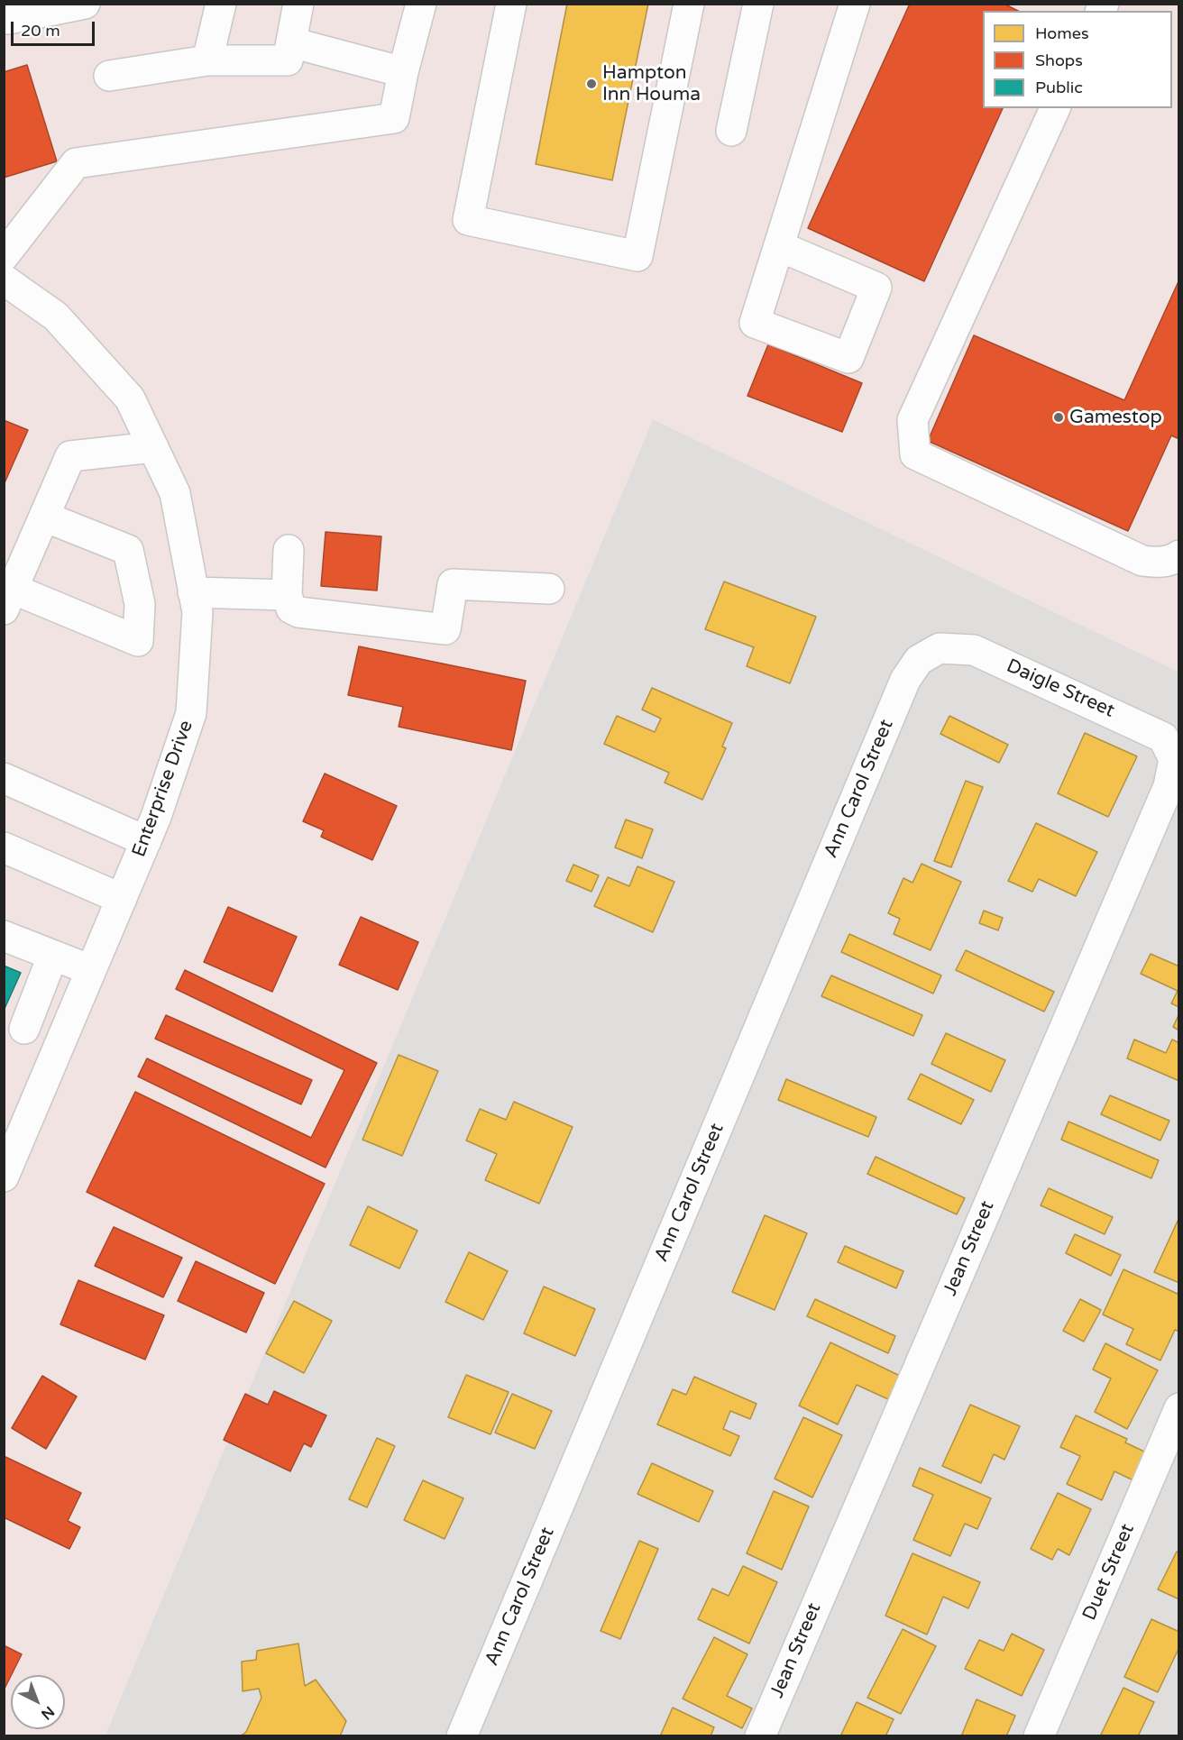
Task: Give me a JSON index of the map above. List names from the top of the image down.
{
  "streets": {
    "street": [
      "Daigle Street",
      "Enterprise Drive",
      "Ann Carol Street",
      "Jean Street",
      "Duet Street"
    ]
  },
  "crossings": [
    ["Daigle Street", "Ann Carol Street"],
    ["Daigle Street", "Jean Street"]
  ],
  "places": ["Hampton Inn Houma", "Gamestop"],
  "legend": ["Homes", "Shops", "Public"],
  "scale_bar": "20 m",
  "north": "bottom right"
}
